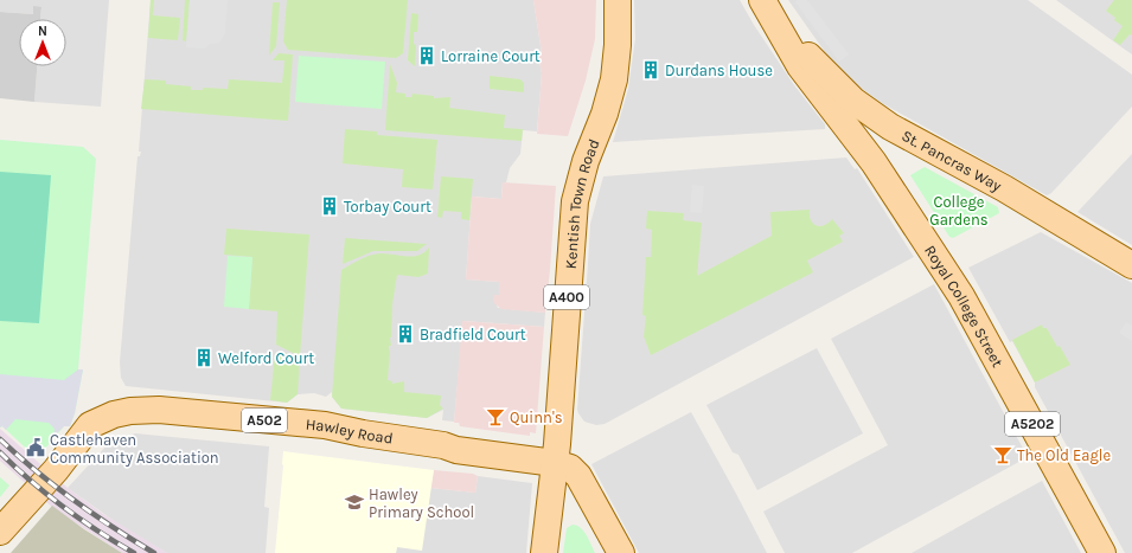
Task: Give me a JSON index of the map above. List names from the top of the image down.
{
  "streets": {
    "main road": [
      "St. Pancras Way",
      "Kentish Town Road",
      "A400",
      "Royal College Street",
      "A502",
      "A5202",
      "Hawley Road"
    ]
  },
  "crossings": [
    ["St. Pancras Way", "Royal College Street"],
    ["Kentish Town Road", "Hawley Road"]
  ],
  "parks": ["College Gardens"],
  "places": {
    "building": [
      "Lorraine Court",
      "Durdans House",
      "Torbay Court",
      "Bradfield Court",
      "Welford Court"
    ],
    "bar": ["Quinn's", "The Old Eagle"],
    "public building": ["Castlehaven Community Association"],
    "school or university": ["Hawley Primary School"]
  },
  "north": "top"
}
